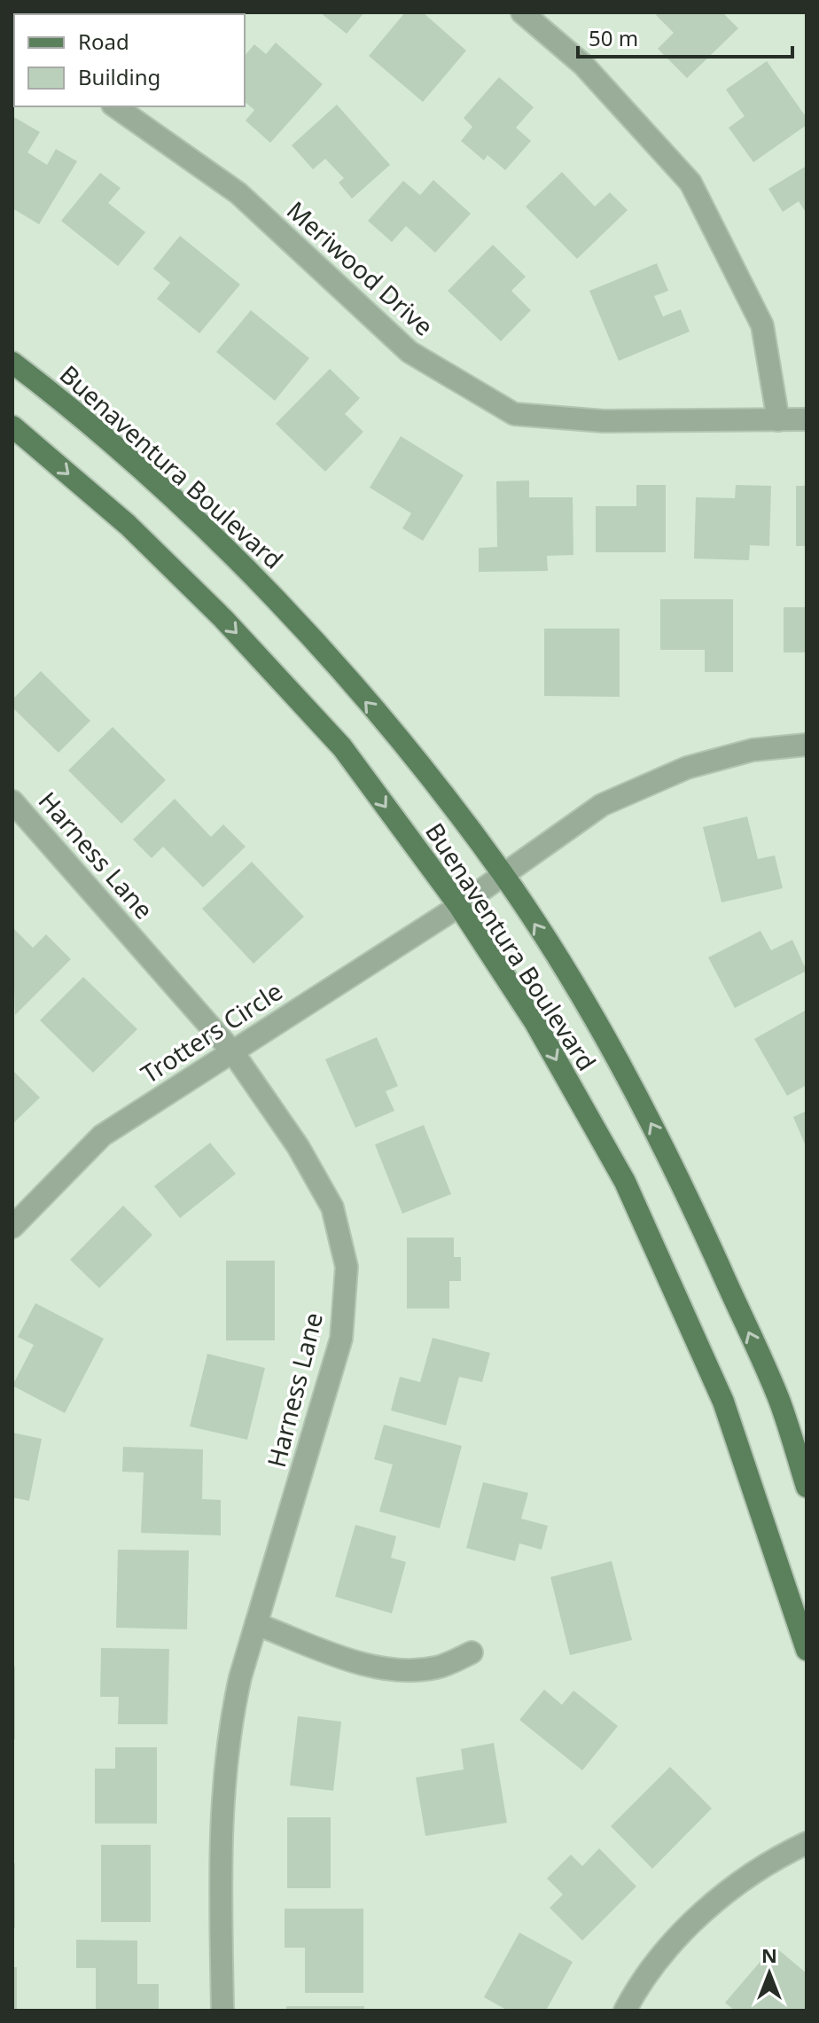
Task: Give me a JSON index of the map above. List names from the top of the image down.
{
  "streets": {
    "main road": ["Buenaventura Boulevard"],
    "street": ["Meriwood Drive", "Harness Lane", "Trotters Circle"]
  },
  "crossings": [
    ["Buenaventura Boulevard", "Trotters Circle"],
    ["Harness Lane", "Trotters Circle"]
  ],
  "legend": ["Road", "Building"],
  "scale_bar": "50 m",
  "north": "top"
}
